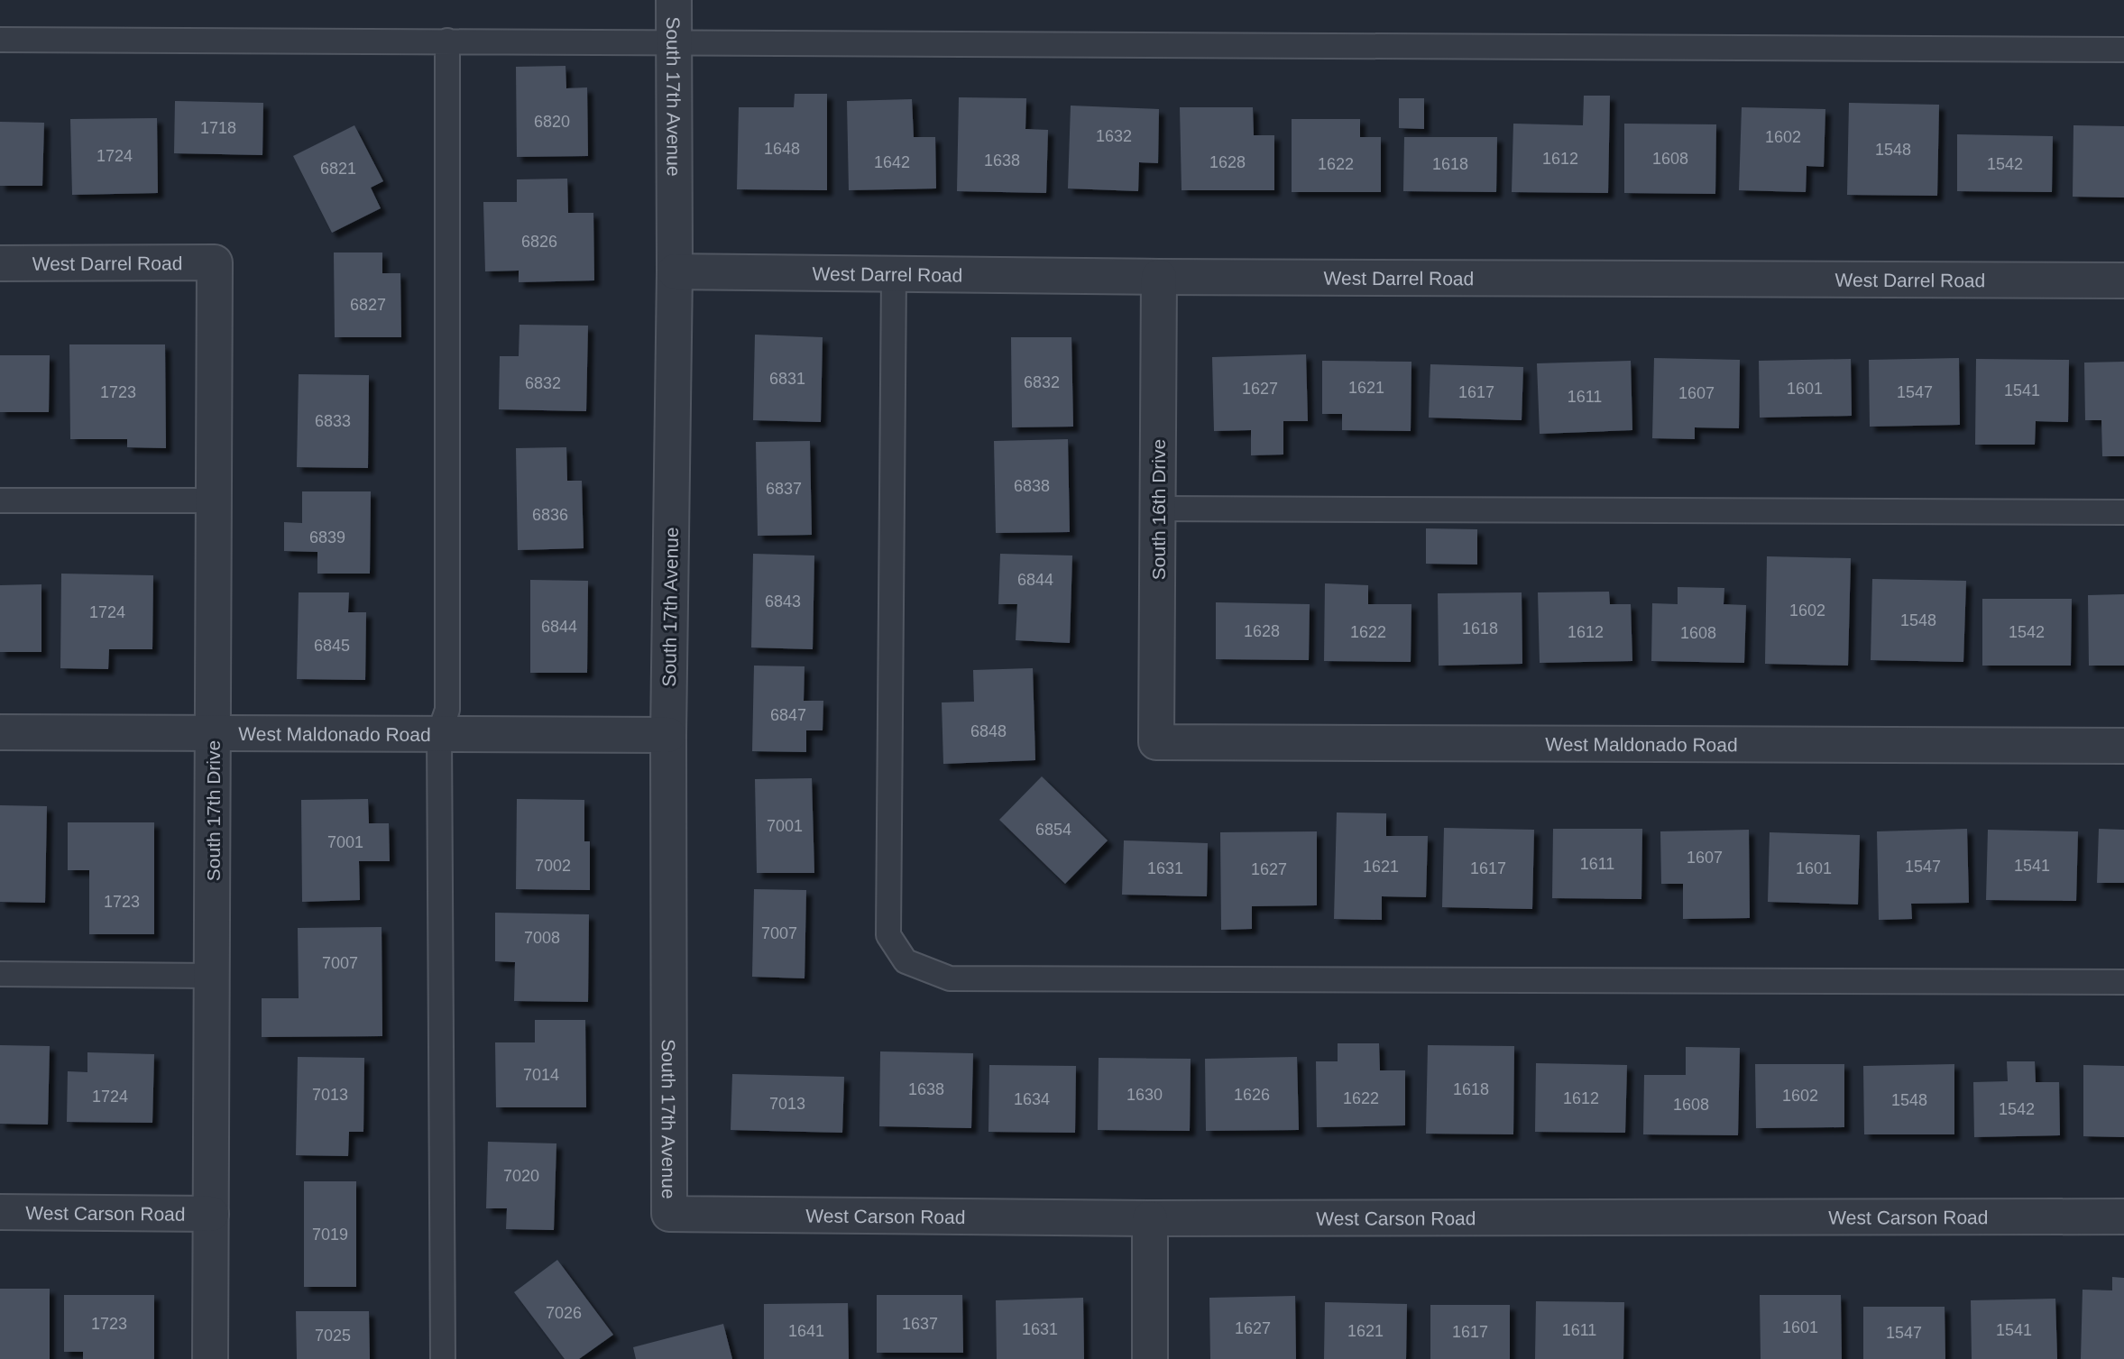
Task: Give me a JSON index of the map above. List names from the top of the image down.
{
  "streets": {
    "street": [
      "South 17th Avenue",
      "West Darrel Road",
      "South 16th Drive",
      "West Maldonado Road",
      "South 17th Drive",
      "West Carson Road"
    ]
  },
  "crossings": [
    ["South 17th Avenue", "West Darrel Road"],
    ["South 17th Avenue", "West Maldonado Road"],
    ["South 17th Avenue", "West Carson Road"],
    ["West Darrel Road", "South 16th Drive"],
    ["West Darrel Road", "South 17th Drive"],
    ["South 16th Drive", "West Maldonado Road"],
    ["West Maldonado Road", "South 17th Drive"],
    ["South 17th Drive", "West Carson Road"]
  ],
  "house_numbers": [
    "6820",
    "1718",
    "1632",
    "1602",
    "1648",
    "1548",
    "1724",
    "1612",
    "1608",
    "1638",
    "1642",
    "1628",
    "1622",
    "1618",
    "1542",
    "6821",
    "6826",
    "6827",
    "6831",
    "6832",
    "6832",
    "1621",
    "1627",
    "1601",
    "1541",
    "1723",
    "1617",
    "1547",
    "1607",
    "1611",
    "6833",
    "6838",
    "6837",
    "6836",
    "6839",
    "6844",
    "6843",
    "1602",
    "1724",
    "1548",
    "6844",
    "1618",
    "1628",
    "1622",
    "1612",
    "1542",
    "1608",
    "6845",
    "6847",
    "6848",
    "7001",
    "6854",
    "7001",
    "1607",
    "1611",
    "7002",
    "1541",
    "1621",
    "1547",
    "1631",
    "1617",
    "1601",
    "1627",
    "1723",
    "7007",
    "7008",
    "7007",
    "7014",
    "1638",
    "1618",
    "7013",
    "1630",
    "1626",
    "1602",
    "1724",
    "1622",
    "1612",
    "1634",
    "1548",
    "7013",
    "1608",
    "1542",
    "7020",
    "7019",
    "7026",
    "1723",
    "1637",
    "1601",
    "1627",
    "1631",
    "1611",
    "1541",
    "1641",
    "1621",
    "1617",
    "1547",
    "7025"
  ]
}
